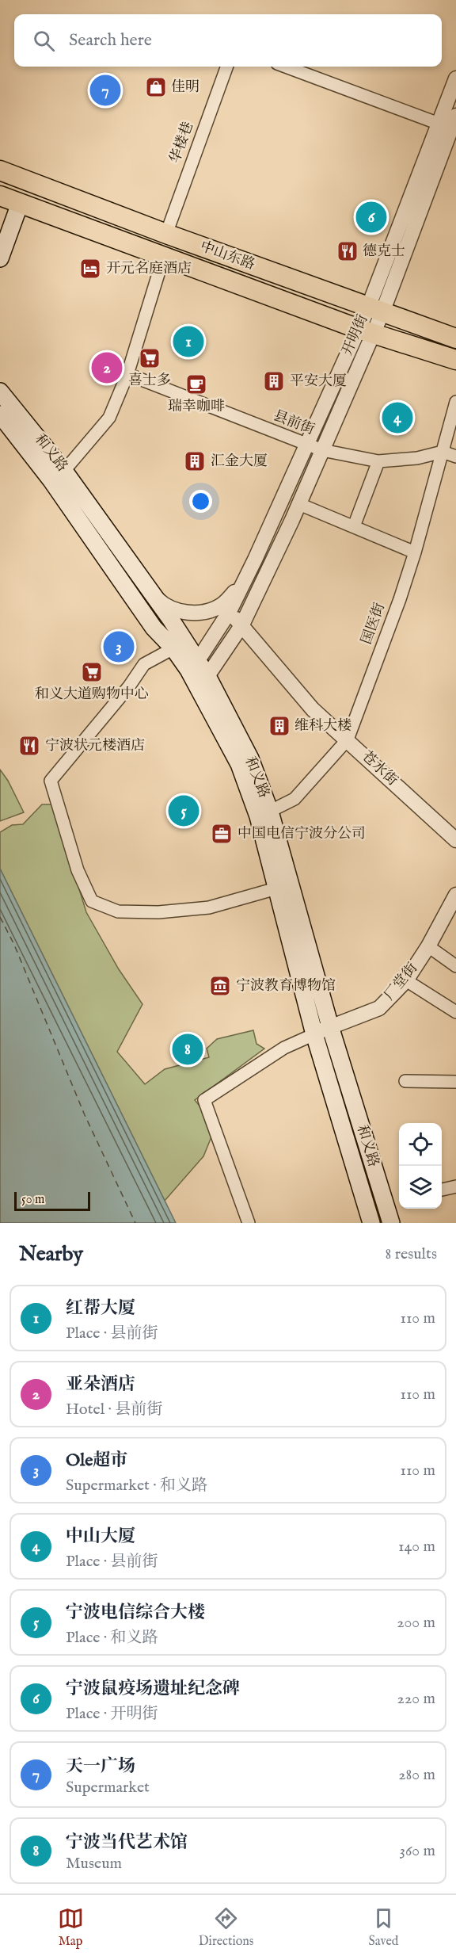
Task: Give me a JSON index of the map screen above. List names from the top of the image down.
{
  "streets": {
    "main road": ["中山东路", "和义路"],
    "street": [
      "华楼巷",
      "开明街",
      "县前街",
      "国医街",
      "苍水街",
      "厂堂街"
    ]
  },
  "crossings": [
    ["华楼巷", "中山东路"],
    ["中山东路", "开明街"],
    ["开明街", "县前街"],
    ["开明街", "和义路"],
    ["开明街", "苍水街"],
    ["县前街", "国医街"],
    ["和义路", "国医街"],
    ["和义路", "厂堂街"],
    ["国医街", "苍水街"]
  ],
  "places": {
    "shop": ["佳明"],
    "restaurant": ["德克士", "宁波状元楼酒店"],
    "hotel": ["开元名庭酒店"],
    "supermarket": ["喜士多", "和义大道购物中心"],
    "building": ["平安大厦", "汇金大厦", "维科大楼"],
    "cafe": ["瑞幸咖啡"],
    "office": ["中国电信宁波分公司"],
    "museum": ["宁波教育博物馆"]
  },
  "scale_bar": "50 m",
  "page": {
    "search": "Search here",
    "pins": [
      "7",
      "6",
      "1",
      "2",
      "4",
      "3",
      "5",
      "8"
    ],
    "scale": "50 m",
    "heading": ["Nearby", "8 results"],
    "list": [
      {
        "mark": "1",
        "name": "红帮大厦",
        "note": "Place · 县前街",
        "value": "110 m"
      },
      {
        "mark": "2",
        "name": "亚朵酒店",
        "note": "Hotel · 县前街",
        "value": "110 m"
      },
      {
        "mark": "3",
        "name": "Ole超市",
        "note": "Supermarket · 和义路",
        "value": "110 m"
      },
      {
        "mark": "4",
        "name": "中山大厦",
        "note": "Place · 县前街",
        "value": "140 m"
      },
      {
        "mark": "5",
        "name": "宁波电信综合大楼",
        "note": "Place · 和义路",
        "value": "200 m"
      },
      {
        "mark": "6",
        "name": "宁波鼠疫场遗址纪念碑",
        "note": "Place · 开明街",
        "value": "220 m"
      },
      {
        "mark": "7",
        "name": "天一广场",
        "note": "Supermarket",
        "value": "280 m"
      },
      {
        "mark": "8",
        "name": "宁波当代艺术馆",
        "note": "Museum",
        "value": "360 m"
      }
    ],
    "nav": ["Map", "Directions", "Saved"]
  }
}
